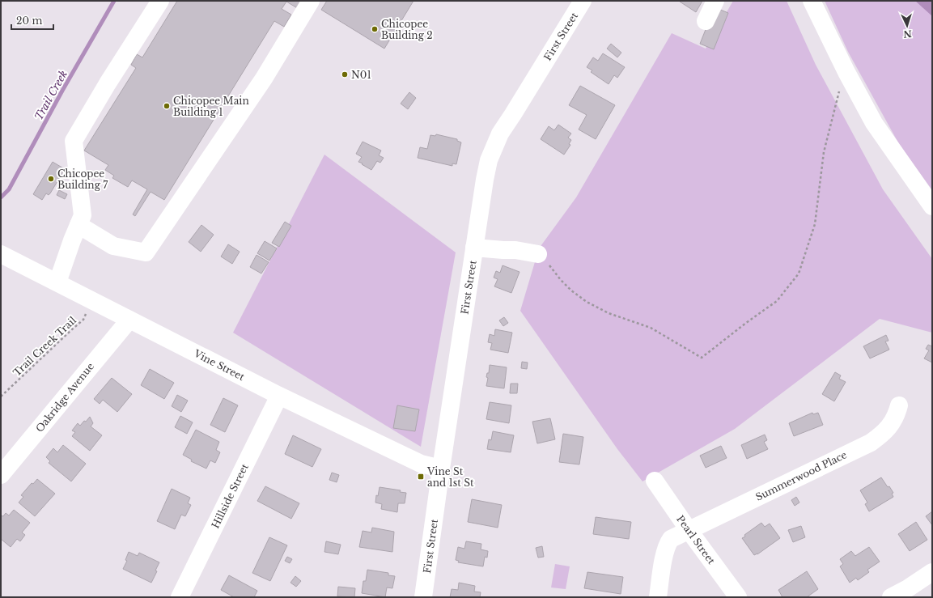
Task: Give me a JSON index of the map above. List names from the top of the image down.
{
  "streets": {
    "street": [
      "First Street",
      "Vine Street",
      "Oakridge Avenue",
      "Summerwood Place",
      "Hillside Street",
      "Pearl Street"
    ],
    "path": ["Trail Creek Trail"]
  },
  "crossings": [
    ["First Street", "Vine Street"],
    ["Vine Street", "Oakridge Avenue"],
    ["Vine Street", "Hillside Street"],
    ["Summerwood Place", "Pearl Street"]
  ],
  "water": ["Trail Creek"],
  "places": {
    "other": [
      "Chicopee Building 2",
      "N01",
      "Chicopee Main Building 1",
      "Chicopee Building 7"
    ],
    "transit": ["Vine St and 1st St"]
  },
  "scale_bar": "20 m",
  "north": "bottom"
}
